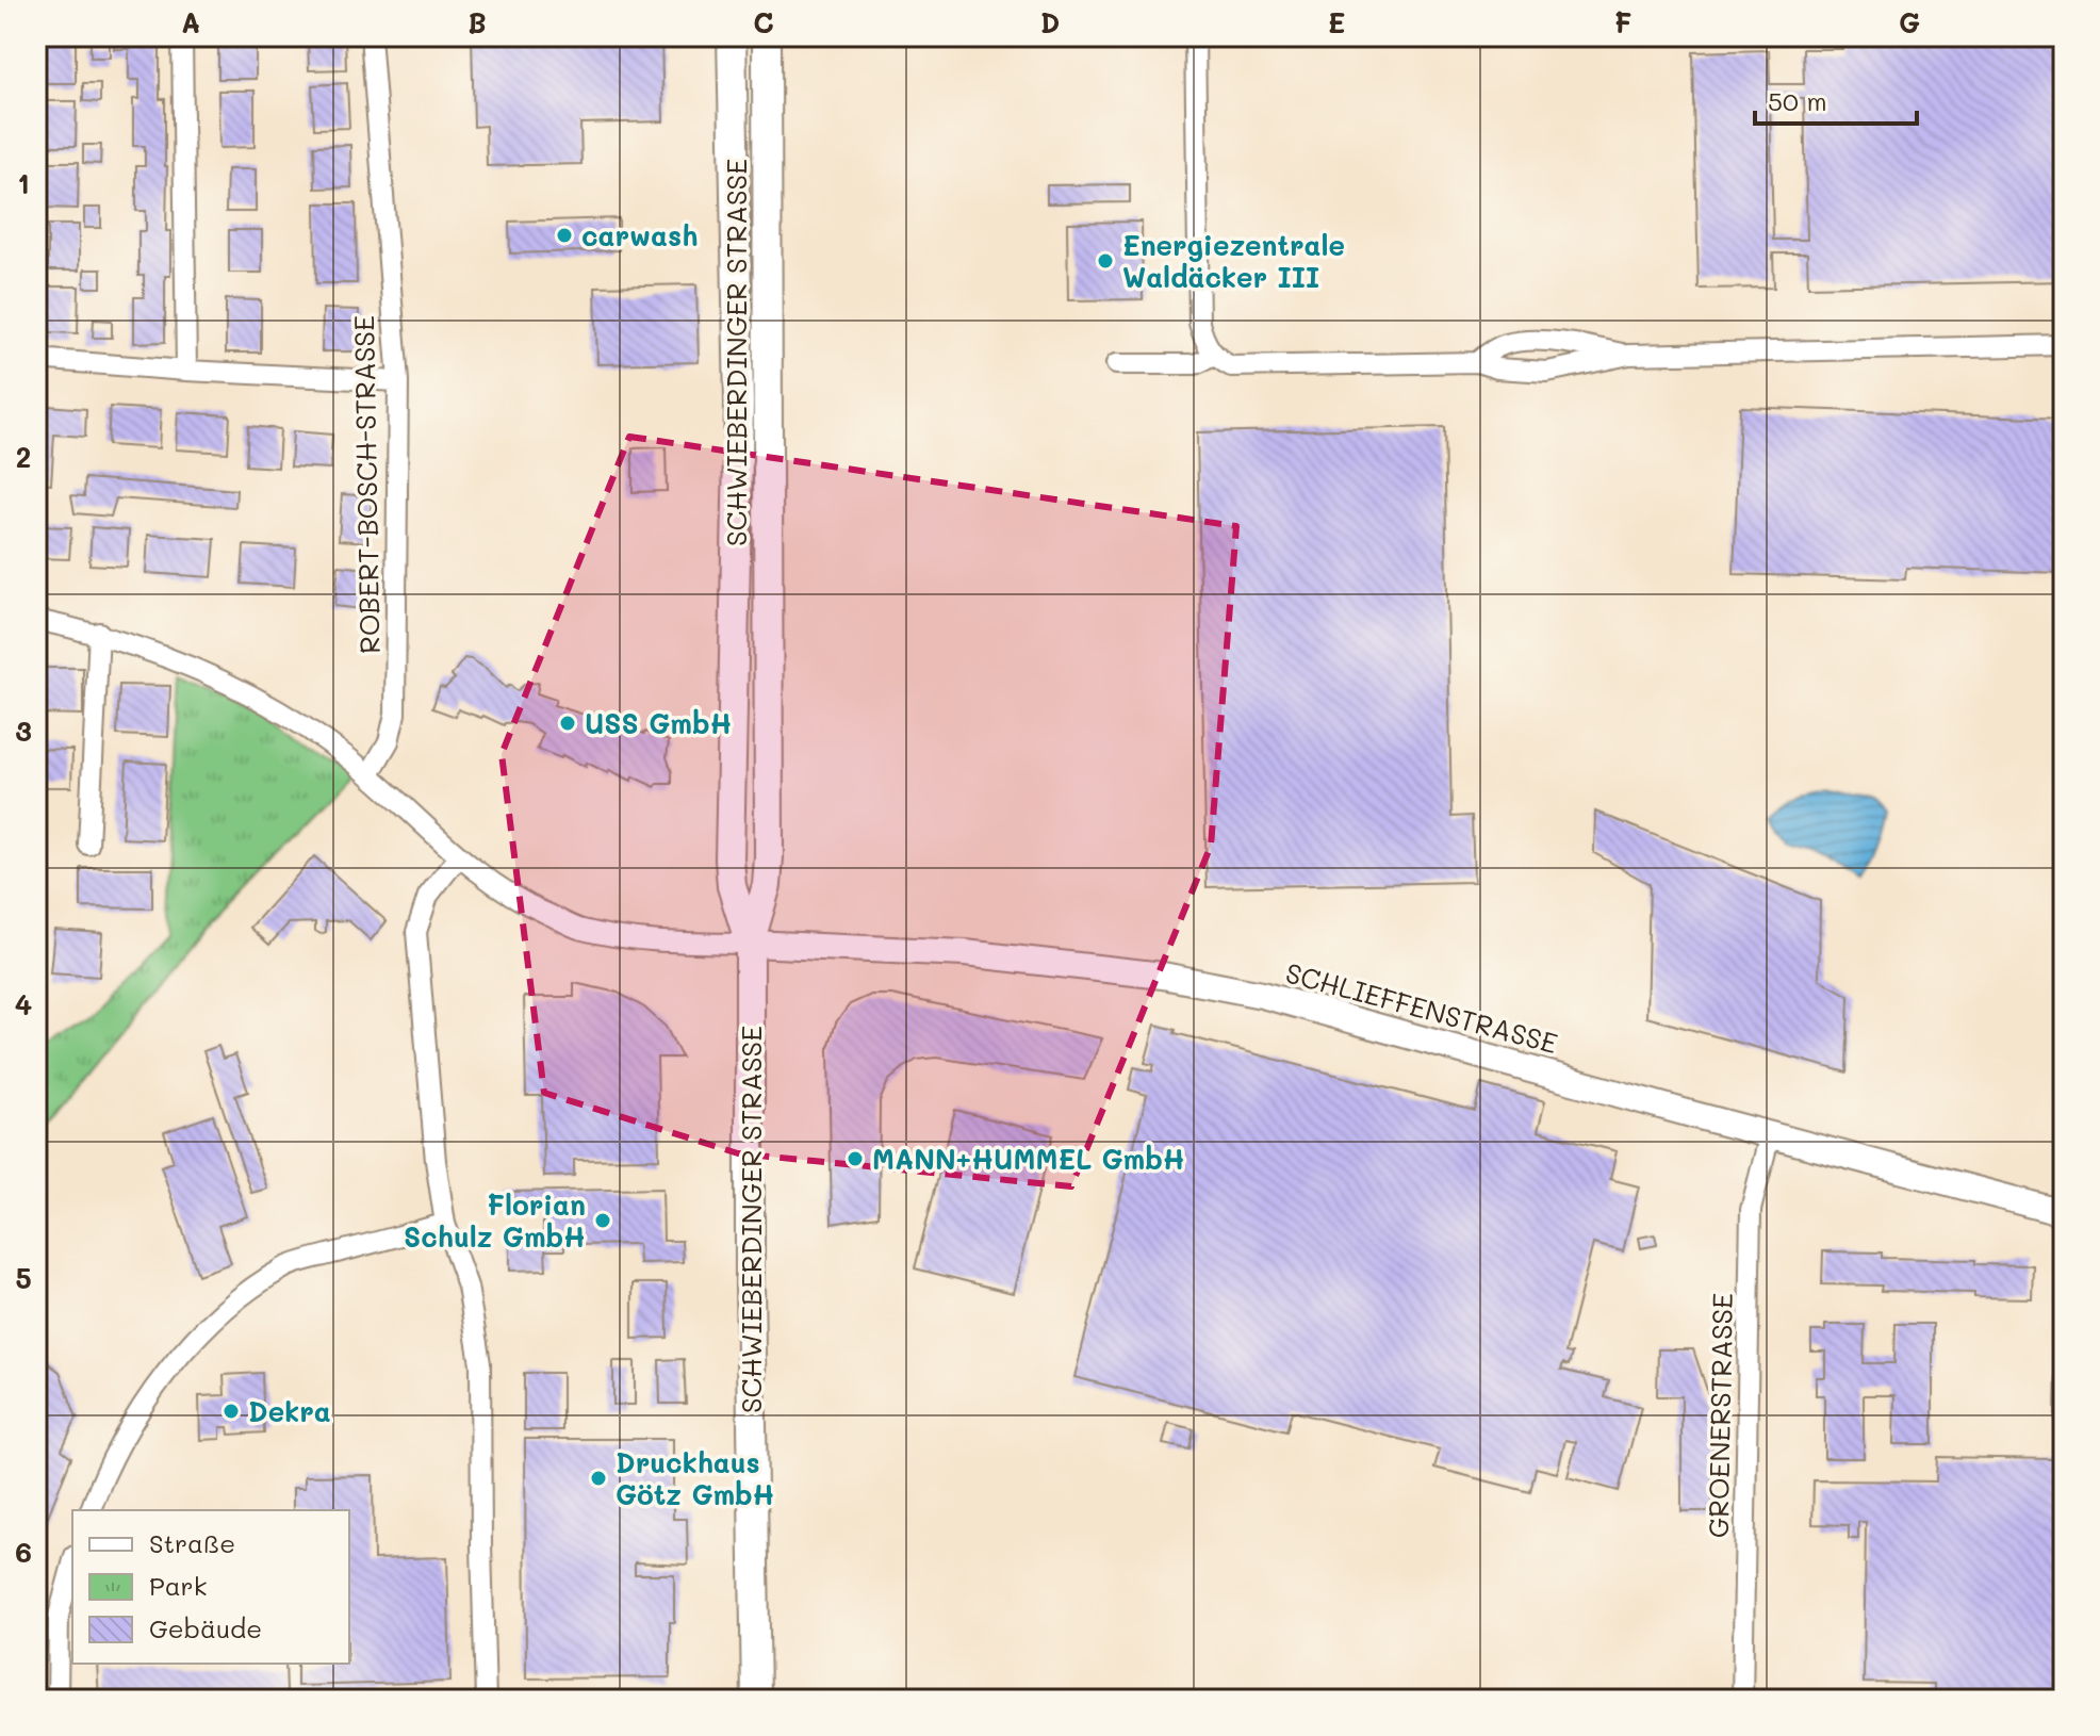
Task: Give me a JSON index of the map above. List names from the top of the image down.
{
  "streets": {
    "main road": ["SCHWIEBERDINGER STRASSE"],
    "street": ["ROBERT-BOSCH-STRASSE", "SCHLIEFFENSTRASSE", "GROENERSTRASSE"]
  },
  "crossings": [
    ["SCHWIEBERDINGER STRASSE", "SCHLIEFFENSTRASSE"],
    ["SCHLIEFFENSTRASSE", "GROENERSTRASSE"]
  ],
  "places": [
    "carwash",
    "Energiezentrale Waldäcker III",
    "USS GmbH",
    "MANN+HUMMEL GmbH",
    "Florian Schulz GmbH",
    "Dekra",
    "Druckhaus Götz GmbH"
  ],
  "legend": ["Straße", "Park", "Gebäude"],
  "scale_bar": "50 m",
  "grid": {
    "columns": [
      "A",
      "B",
      "C",
      "D",
      "E",
      "F",
      "G"
    ],
    "rows": [
      "1",
      "2",
      "3",
      "4",
      "5",
      "6"
    ]
  }
}
